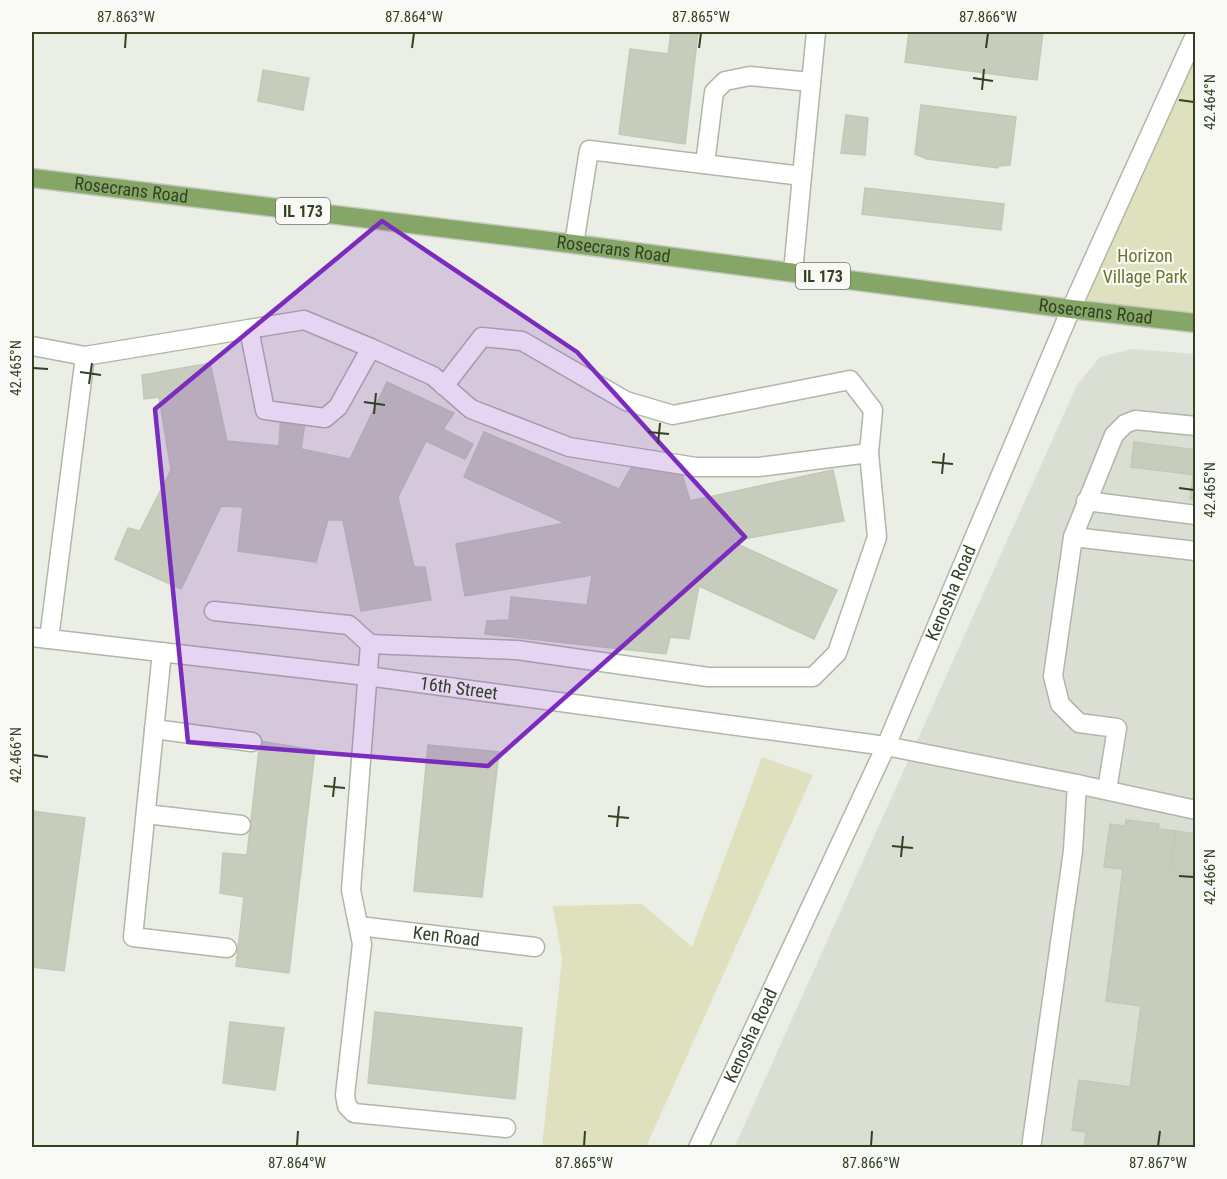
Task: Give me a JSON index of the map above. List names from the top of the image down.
{
  "streets": {
    "main road": ["Rosecrans Road", "IL 173"],
    "street": ["Kenosha Road", "16th Street", "Ken Road"]
  },
  "crossings": [
    ["Rosecrans Road", "Kenosha Road"],
    ["Kenosha Road", "16th Street"]
  ],
  "parks": ["Horizon Village Park"],
  "coordinates": [
    "87.863°W",
    "87.864°W",
    "87.865°W",
    "87.866°W",
    "42.464°N",
    "42.465°N",
    "42.466°N",
    "87.867°W"
  ]
}
